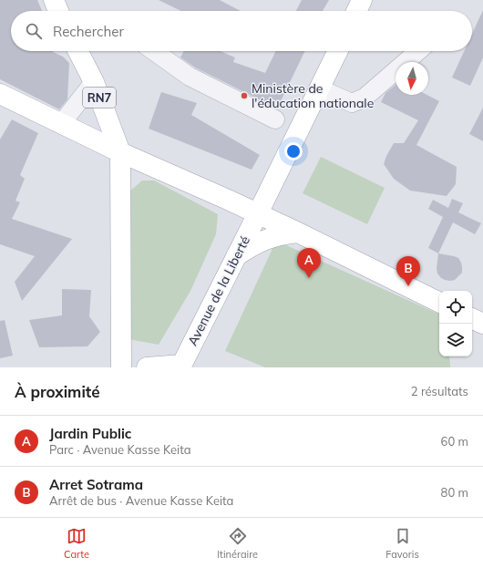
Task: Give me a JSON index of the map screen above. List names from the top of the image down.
{
  "streets": {
    "main road": ["RN7", "Avenue de la Liberté"]
  },
  "places": ["Ministère de l'éducation nationale"],
  "north": "bottom",
  "page": {
    "search": "Rechercher",
    "pins": ["A", "B"],
    "heading": ["À proximité", "2 résultats"],
    "list": [
      {
        "mark": "A",
        "name": "Jardin Public",
        "note": "Parc · Avenue Kasse Keita",
        "value": "60 m"
      },
      {
        "mark": "B",
        "name": "Arret Sotrama",
        "note": "Arrêt de bus · Avenue Kasse Keita",
        "value": "80 m"
      }
    ],
    "nav": ["Carte", "Itinéraire", "Favoris"]
  }
}
